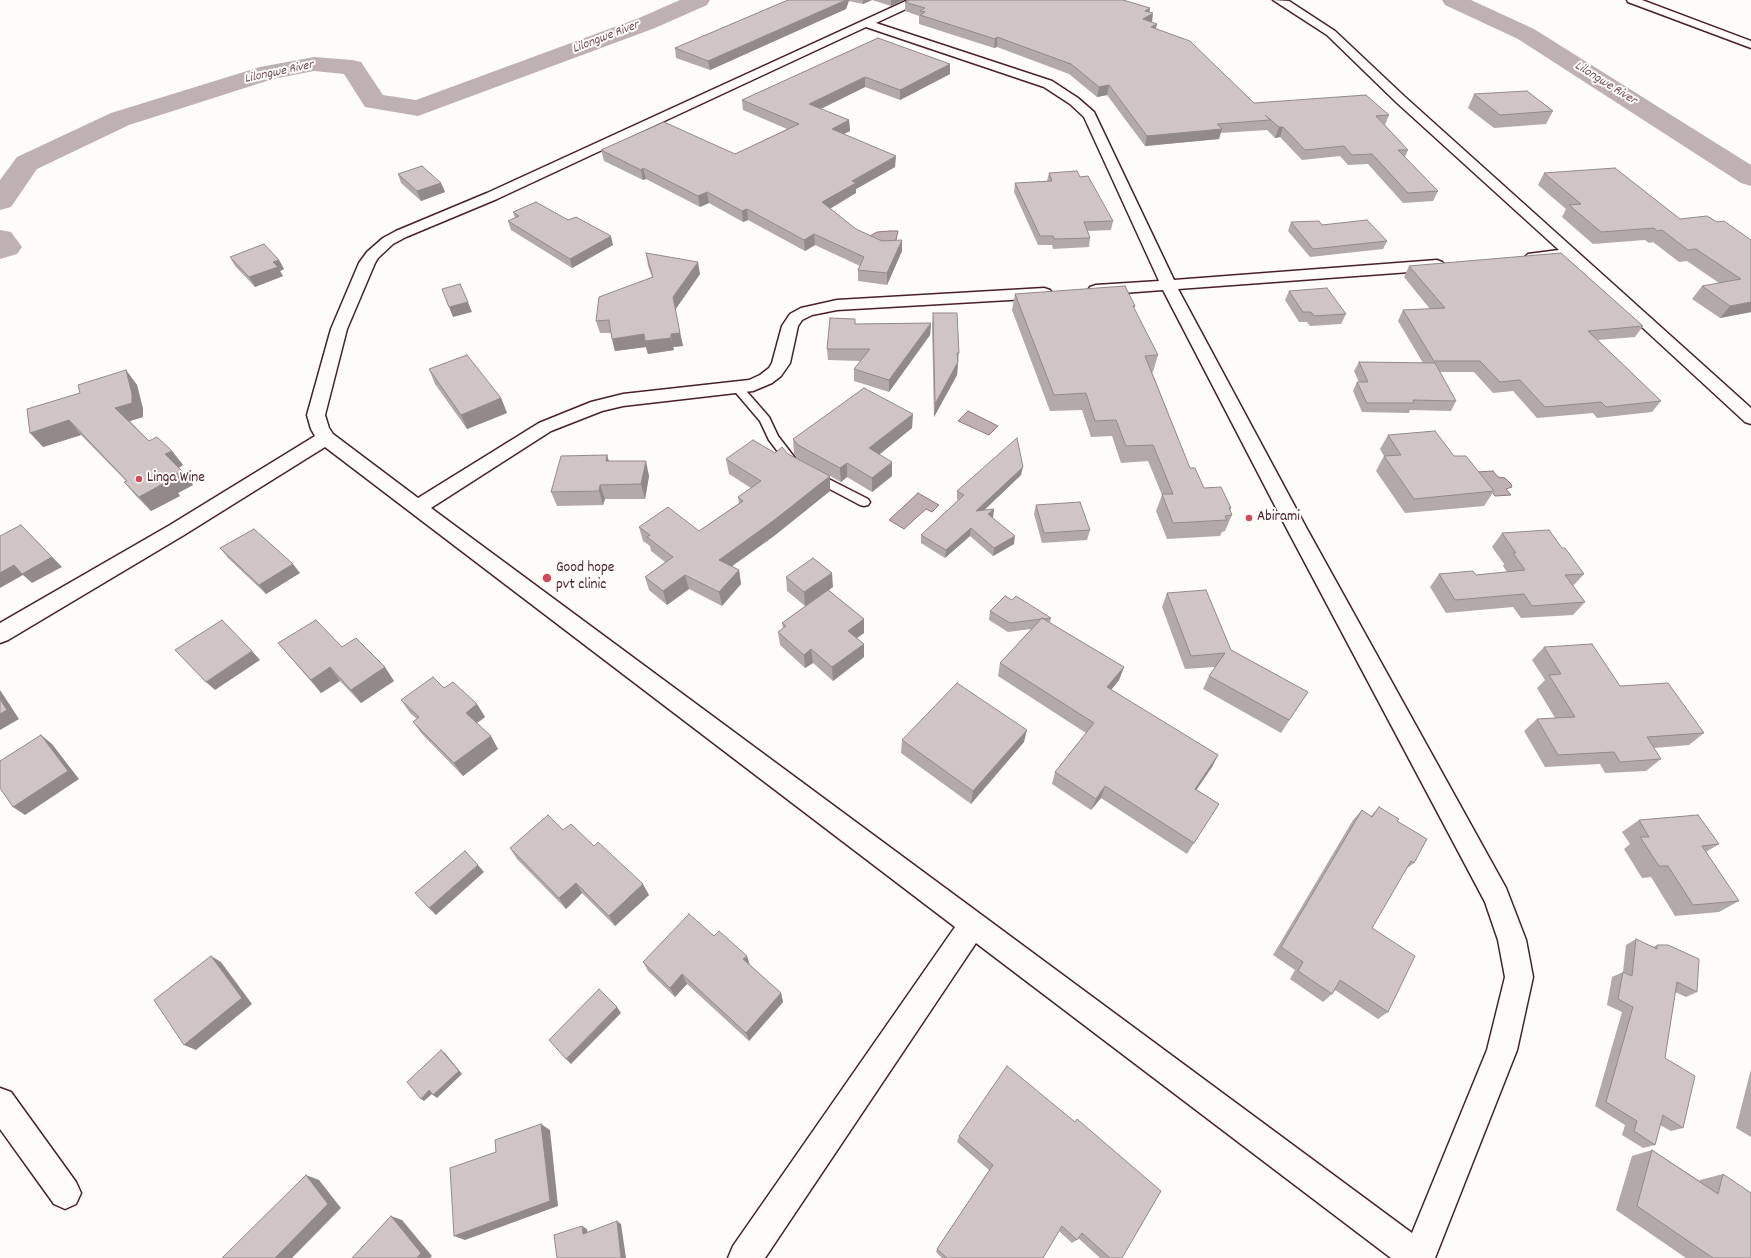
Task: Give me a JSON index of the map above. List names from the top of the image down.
{
  "water": ["Lilongwe River"],
  "places": ["Linga Wine", "Abirami", "Good hope pvt clinic"]
}
